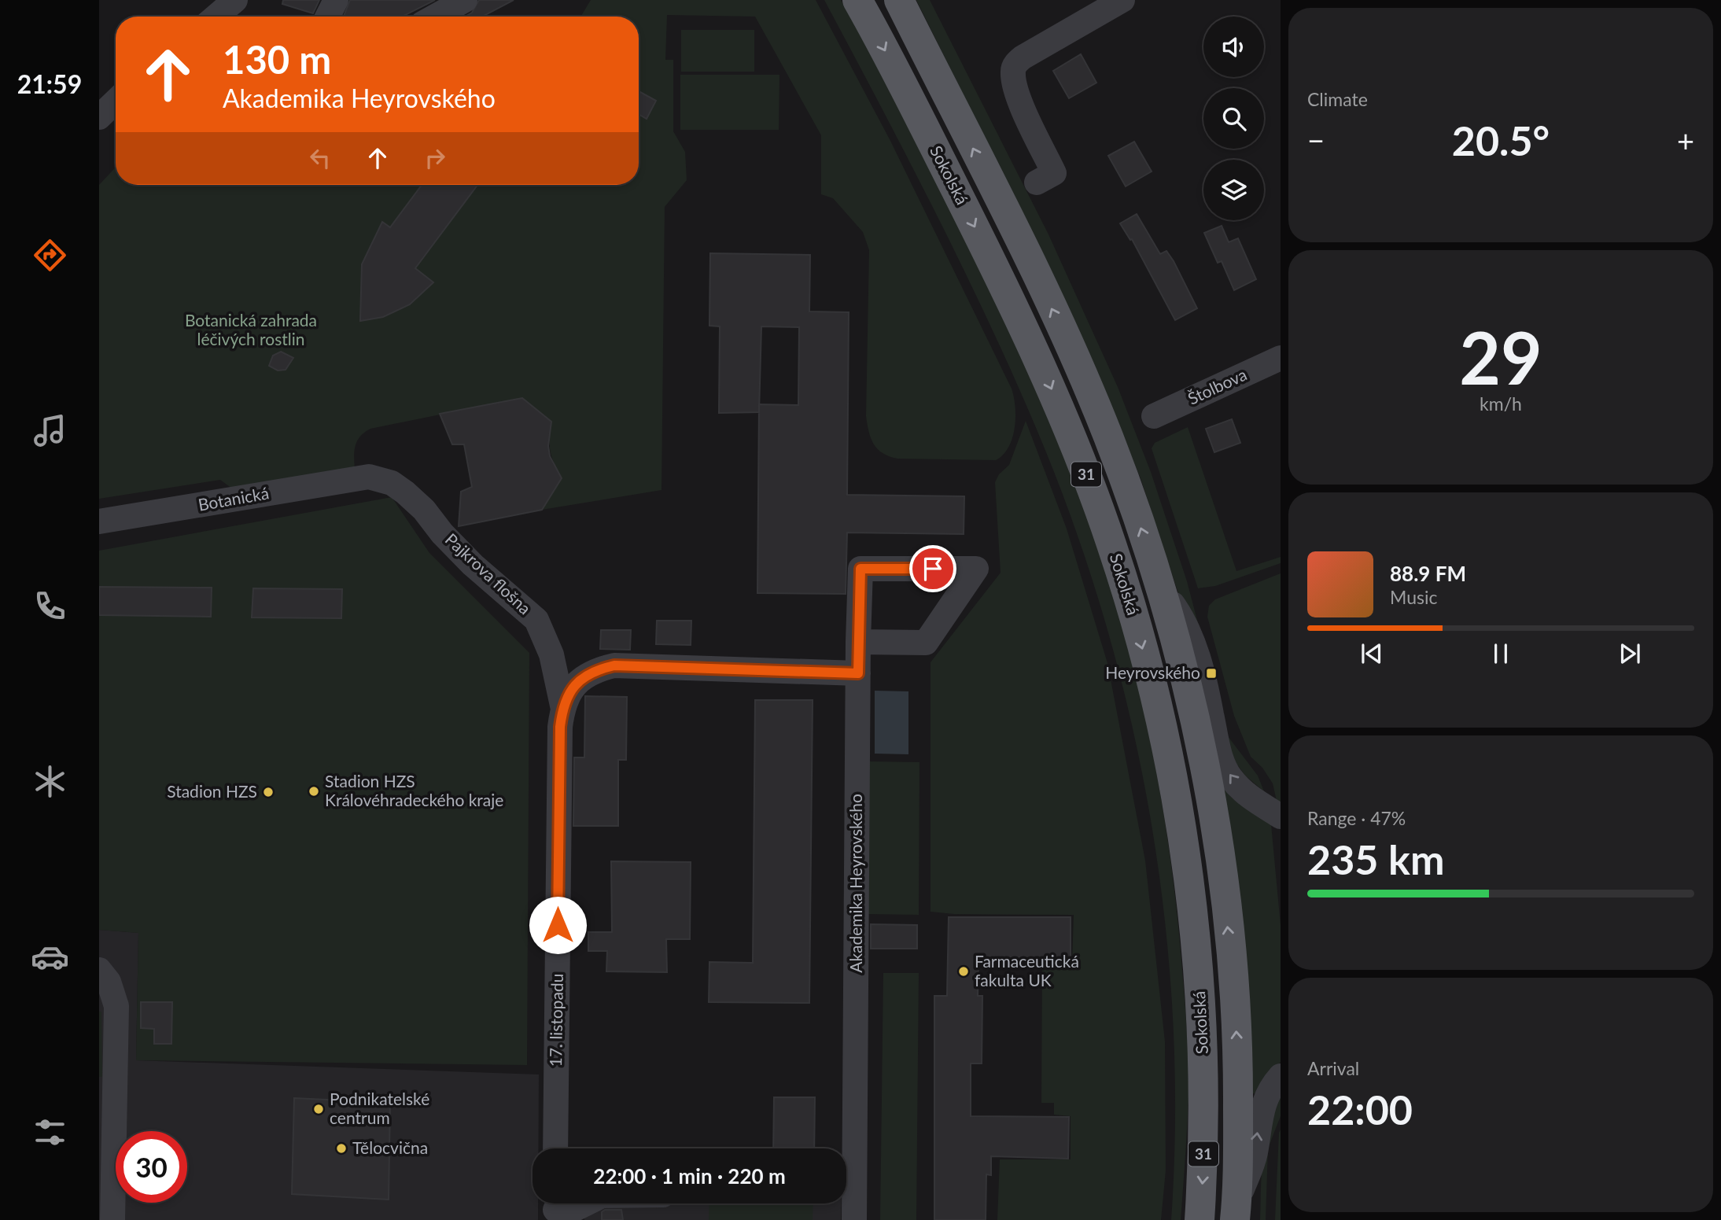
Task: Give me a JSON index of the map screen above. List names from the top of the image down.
{
  "streets": {
    "main road": ["Sokolská", "31"],
    "street": [
      "Štolbova",
      "Botanická",
      "Pajkrova flošna",
      "Akademika Heyrovského",
      "17. listopadu"
    ]
  },
  "crossings": [
    ["Botanická", "Pajkrova flošna"],
    ["Pajkrova flošna", "17. listopadu"],
    ["Akademika Heyrovského", "17. listopadu"]
  ],
  "parks": ["Botanická zahrada léčivých rostlin"],
  "places": {
    "transit": ["Heyrovského"],
    "other": [
      "Stadion HZS Královéhradeckého kraje",
      "Stadion HZS",
      "Farmaceutická fakulta UK",
      "Podnikatelské centrum",
      "Tělocvična"
    ]
  },
  "page": {
    "tabs": "21:59",
    "tile": [
      "Climate",
      ["29", "km/h"],
      ["Range · 47%", "235 km"],
      ["Arrival", "22:00"]
    ],
    "turn": ["130 m", "Akademika Heyrovského"],
    "heat": ["−", "20.5°", "+"],
    "song": ["88.9 FM", "Music"],
    "limit": "30",
    "trip": "22:00 · 1 min · 220 m"
  }
}
